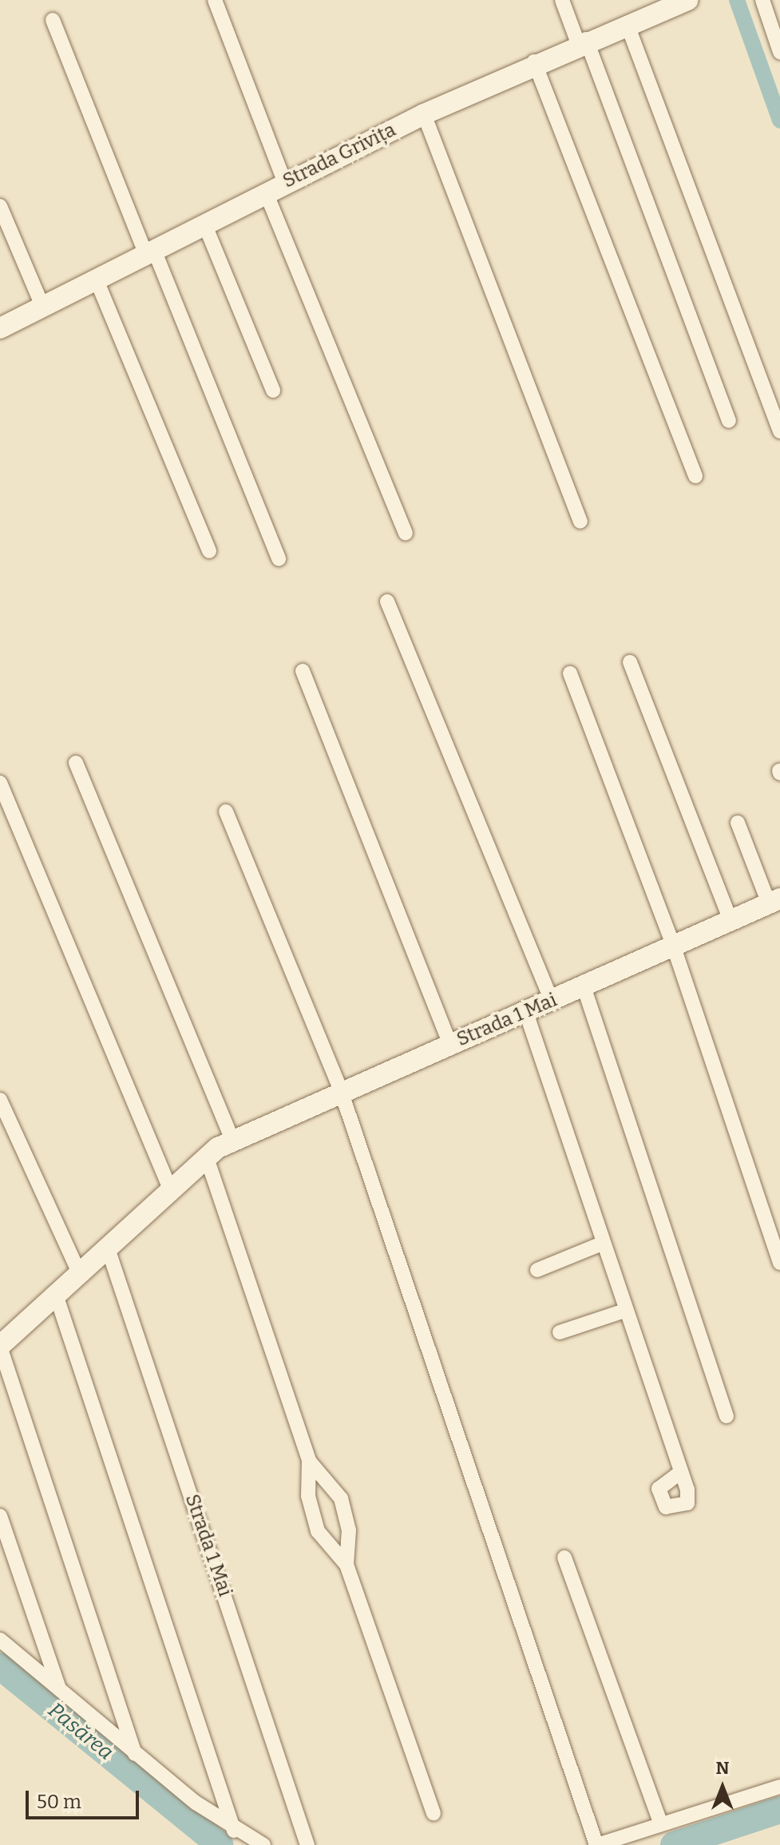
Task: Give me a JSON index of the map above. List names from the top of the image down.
{
  "streets": {
    "street": ["Strada Grivița", "Strada 1 Mai"]
  },
  "water": ["Pasărea"],
  "scale_bar": "50 m",
  "north": "top"
}
